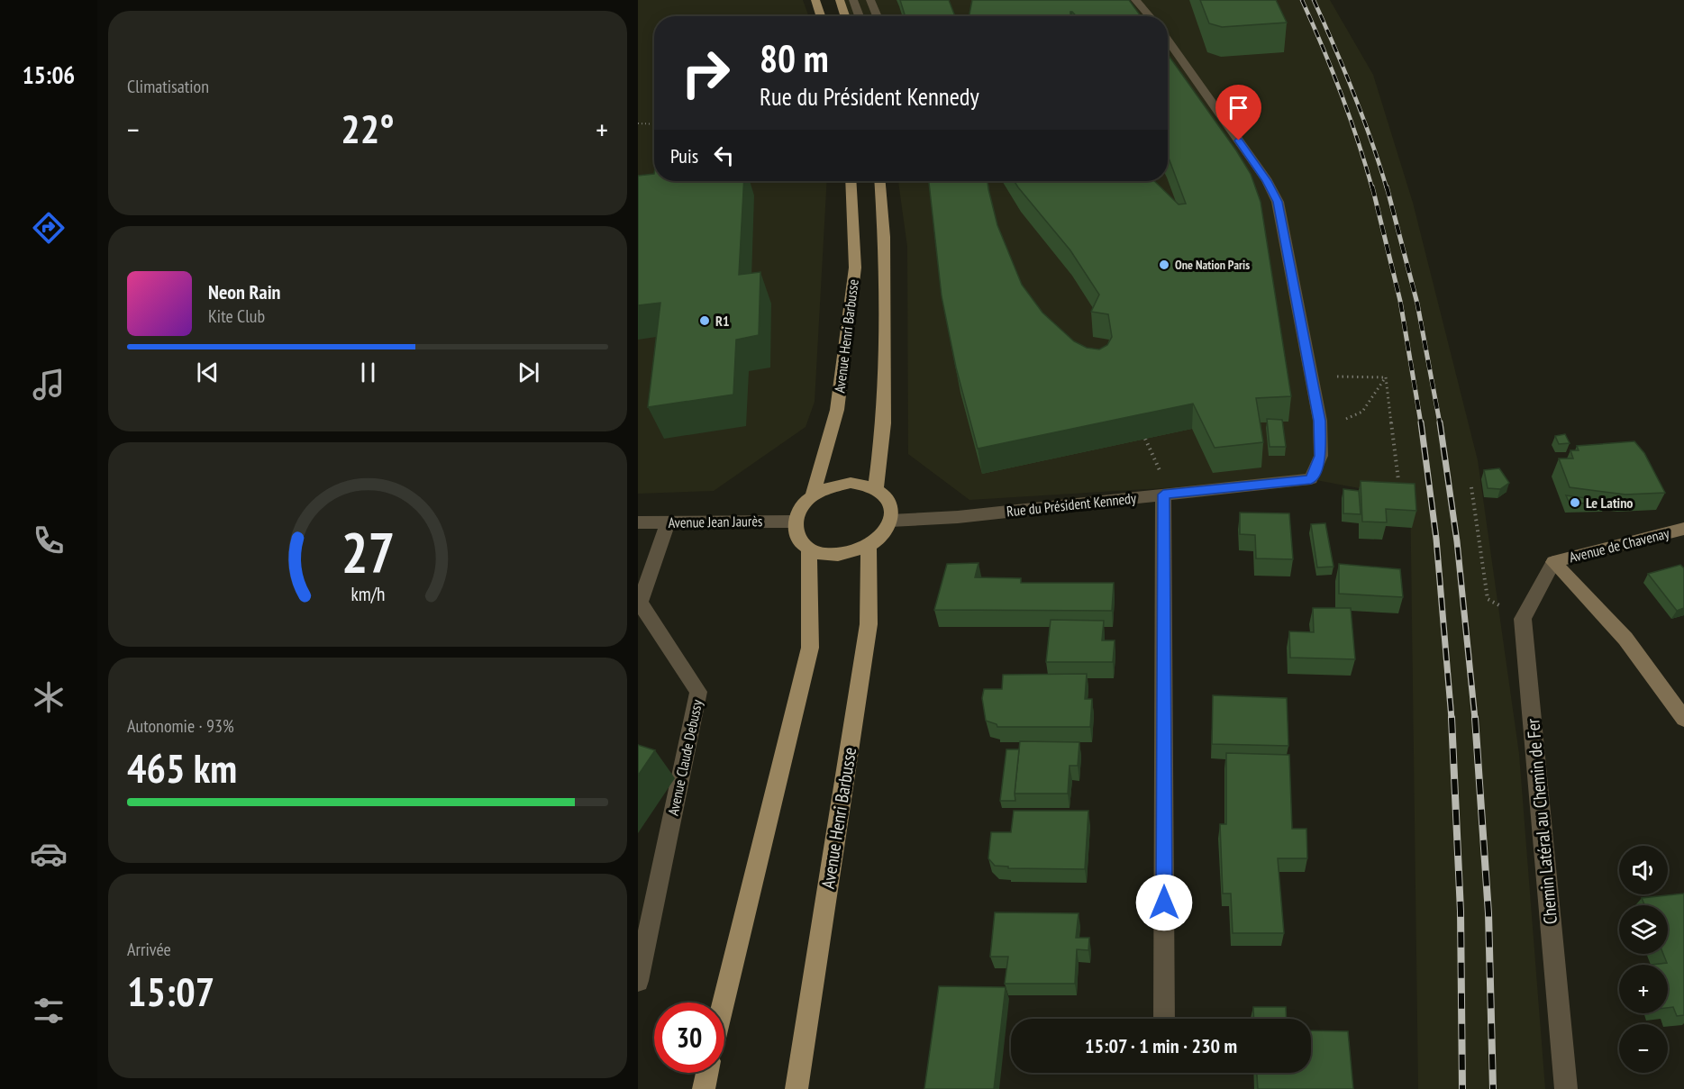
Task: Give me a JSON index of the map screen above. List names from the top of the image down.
{
  "streets": {
    "main road": ["Avenue Henri Barbusse"],
    "street": [
      "Rue du Président Kennedy",
      "Avenue Jean Jaurès",
      "Avenue de Chavenay",
      "Avenue Claude Debussy",
      "Chemin Latéral au Chemin de Fer"
    ]
  },
  "crossings": [
    ["Avenue Henri Barbusse", "Rue du Président Kennedy"],
    ["Avenue Henri Barbusse", "Avenue Jean Jaurès"],
    ["Rue du Président Kennedy", "Avenue Jean Jaurès"],
    ["Avenue Jean Jaurès", "Avenue Claude Debussy"]
  ],
  "places": ["One Nation Paris", "R1", "Le Latino"],
  "page": {
    "tabs": "15:06",
    "tile": [
      "Climatisation",
      ["Autonomie · 93%", "465 km"],
      ["Arrivée", "15:07"]
    ],
    "turn": ["80 m", "Rue du Président Kennedy"],
    "heat": ["−", "22°", "+"],
    "then": "Puis",
    "song": ["Neon Rain", "Kite Club"],
    "map_buttons": ["+", "−"],
    "limit": "30",
    "trip": "15:07 · 1 min · 230 m",
    "gauge": ["27", "km/h"]
  }
}
